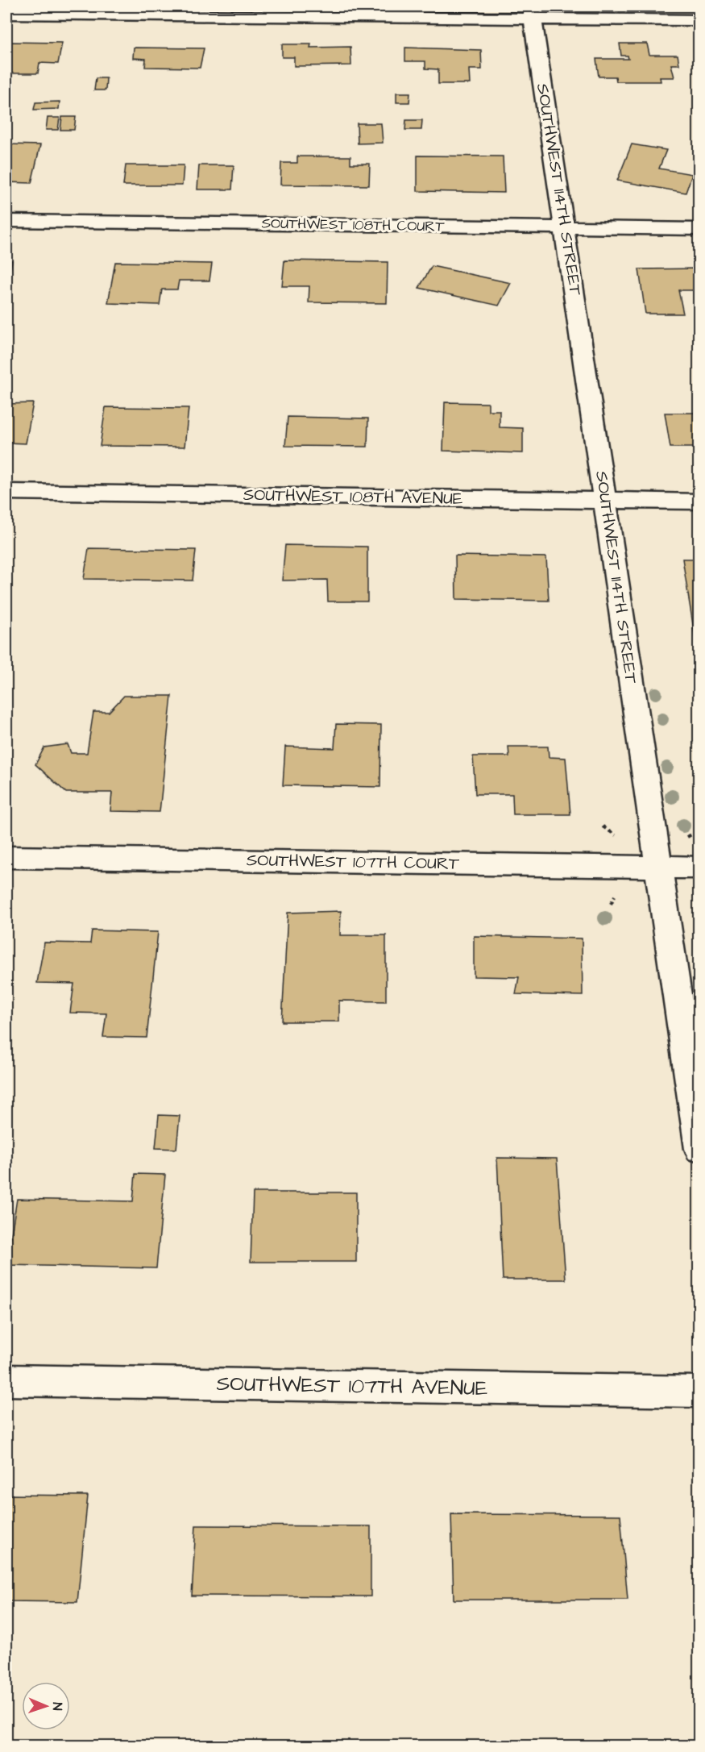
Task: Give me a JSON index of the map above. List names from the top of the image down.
{
  "streets": {
    "street": [
      "SOUTHWEST 114TH STREET",
      "SOUTHWEST 108TH COURT",
      "SOUTHWEST 108TH AVENUE",
      "SOUTHWEST 107TH COURT",
      "SOUTHWEST 107TH AVENUE"
    ]
  },
  "crossings": [
    ["SOUTHWEST 114TH STREET", "SOUTHWEST 108TH COURT"],
    ["SOUTHWEST 114TH STREET", "SOUTHWEST 108TH AVENUE"],
    ["SOUTHWEST 114TH STREET", "SOUTHWEST 107TH COURT"]
  ],
  "north": "right"
}
